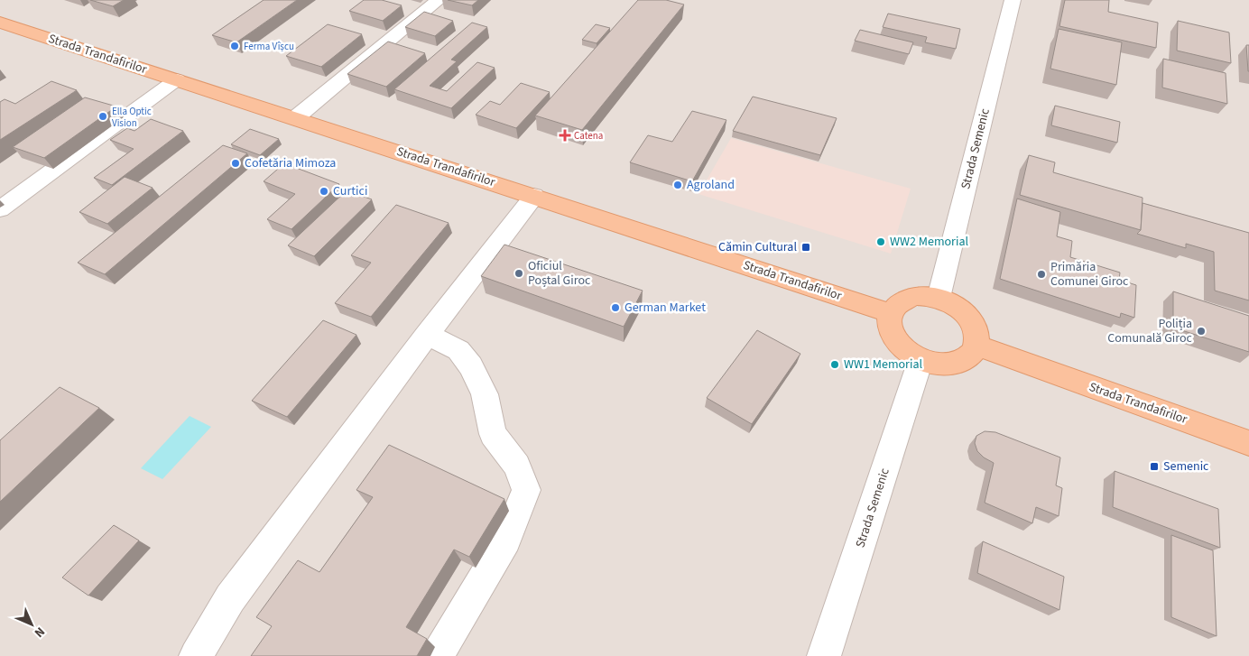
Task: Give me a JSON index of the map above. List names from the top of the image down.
{
  "streets": {
    "main road": ["Strada Trandafirilor"],
    "street": ["Strada Semenic"]
  },
  "crossings": [
    ["Strada Trandafirilor", "Strada Semenic"]
  ],
  "places": {
    "other": [
      "Ferma Vîșcu",
      "Ella Optic Vision",
      "Cofetăria Mimoza",
      "Agroland",
      "Curtici",
      "WW2 Memorial",
      "Oficiul Poștal Giroc",
      "Primăria Comunei Giroc",
      "German Market",
      "Poliția Comunală Giroc",
      "WW1 Memorial"
    ],
    "health": ["Catena"],
    "transit": ["Cămin Cultural", "Semenic"]
  },
  "north": "bottom right"
}
